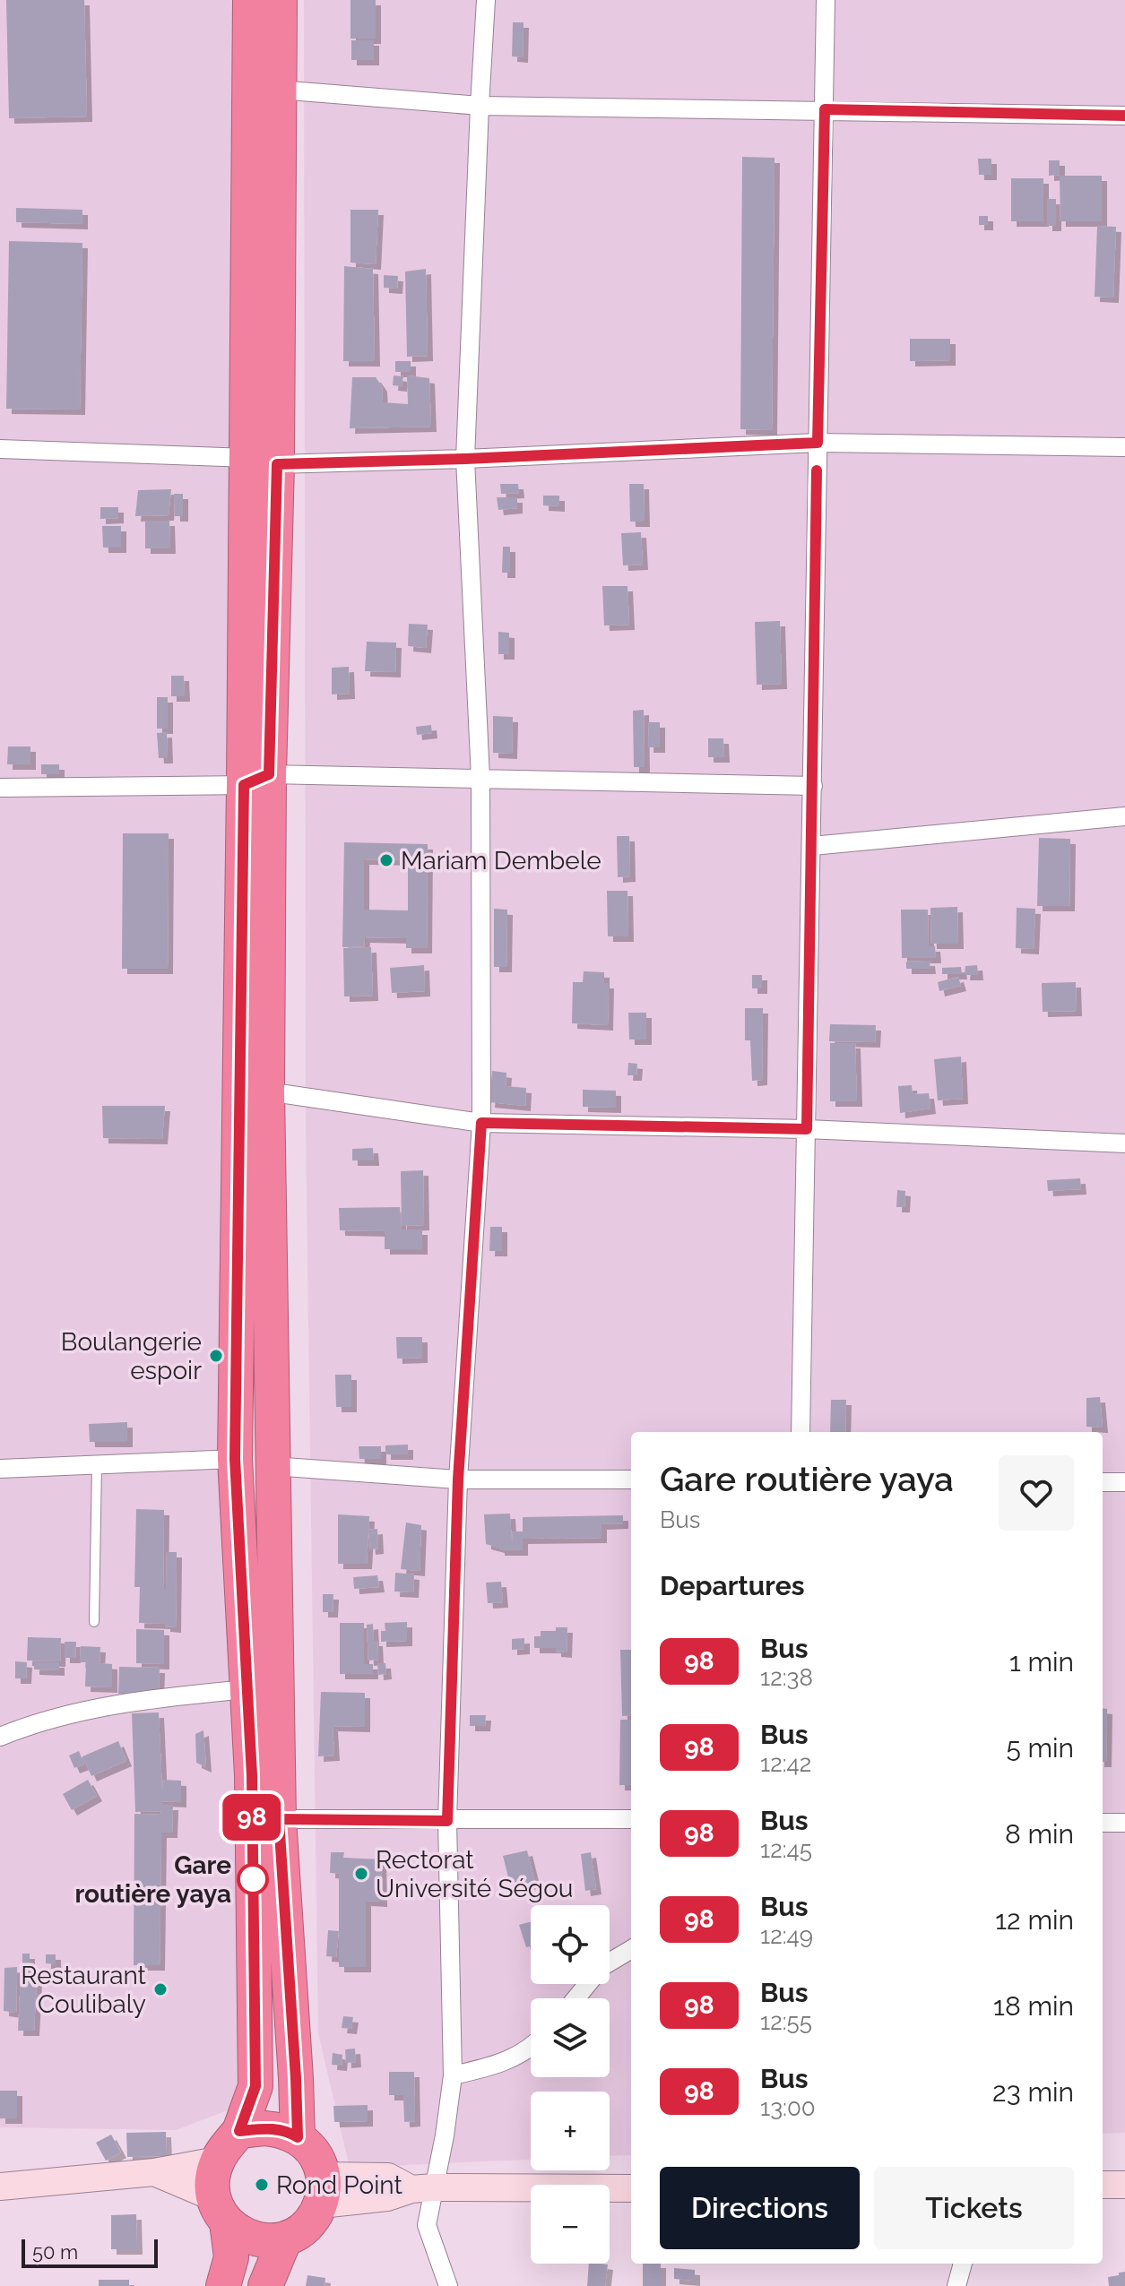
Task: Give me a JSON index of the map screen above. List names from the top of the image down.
{
  "places": [
    "Mariam Dembele",
    "Boulangerie espoir",
    "Rectorat Université Ségou",
    "Gare routière yaya",
    "Restaurant Coulibaly",
    "Rond Point"
  ],
  "lines": ["bus line 98"],
  "scale_bar": "50 m",
  "page": {
    "on_map": "98",
    "heading": [
      ["Gare routière yaya", "Bus"],
      "Departures"
    ],
    "list": [
      {
        "mark": "98",
        "name": "Bus",
        "note": "12:38",
        "value": "1 min"
      },
      {
        "mark": "98",
        "name": "Bus",
        "note": "12:42",
        "value": "5 min"
      },
      {
        "mark": "98",
        "name": "Bus",
        "note": "12:45",
        "value": "8 min"
      },
      {
        "mark": "98",
        "name": "Bus",
        "note": "12:49",
        "value": "12 min"
      },
      {
        "mark": "98",
        "name": "Bus",
        "note": "12:55",
        "value": "18 min"
      },
      {
        "mark": "98",
        "name": "Bus",
        "note": "13:00",
        "value": "23 min"
      }
    ],
    "map_buttons": ["+", "−"],
    "buttons": ["Directions", "Tickets"],
    "scale": "50 m"
  }
}
